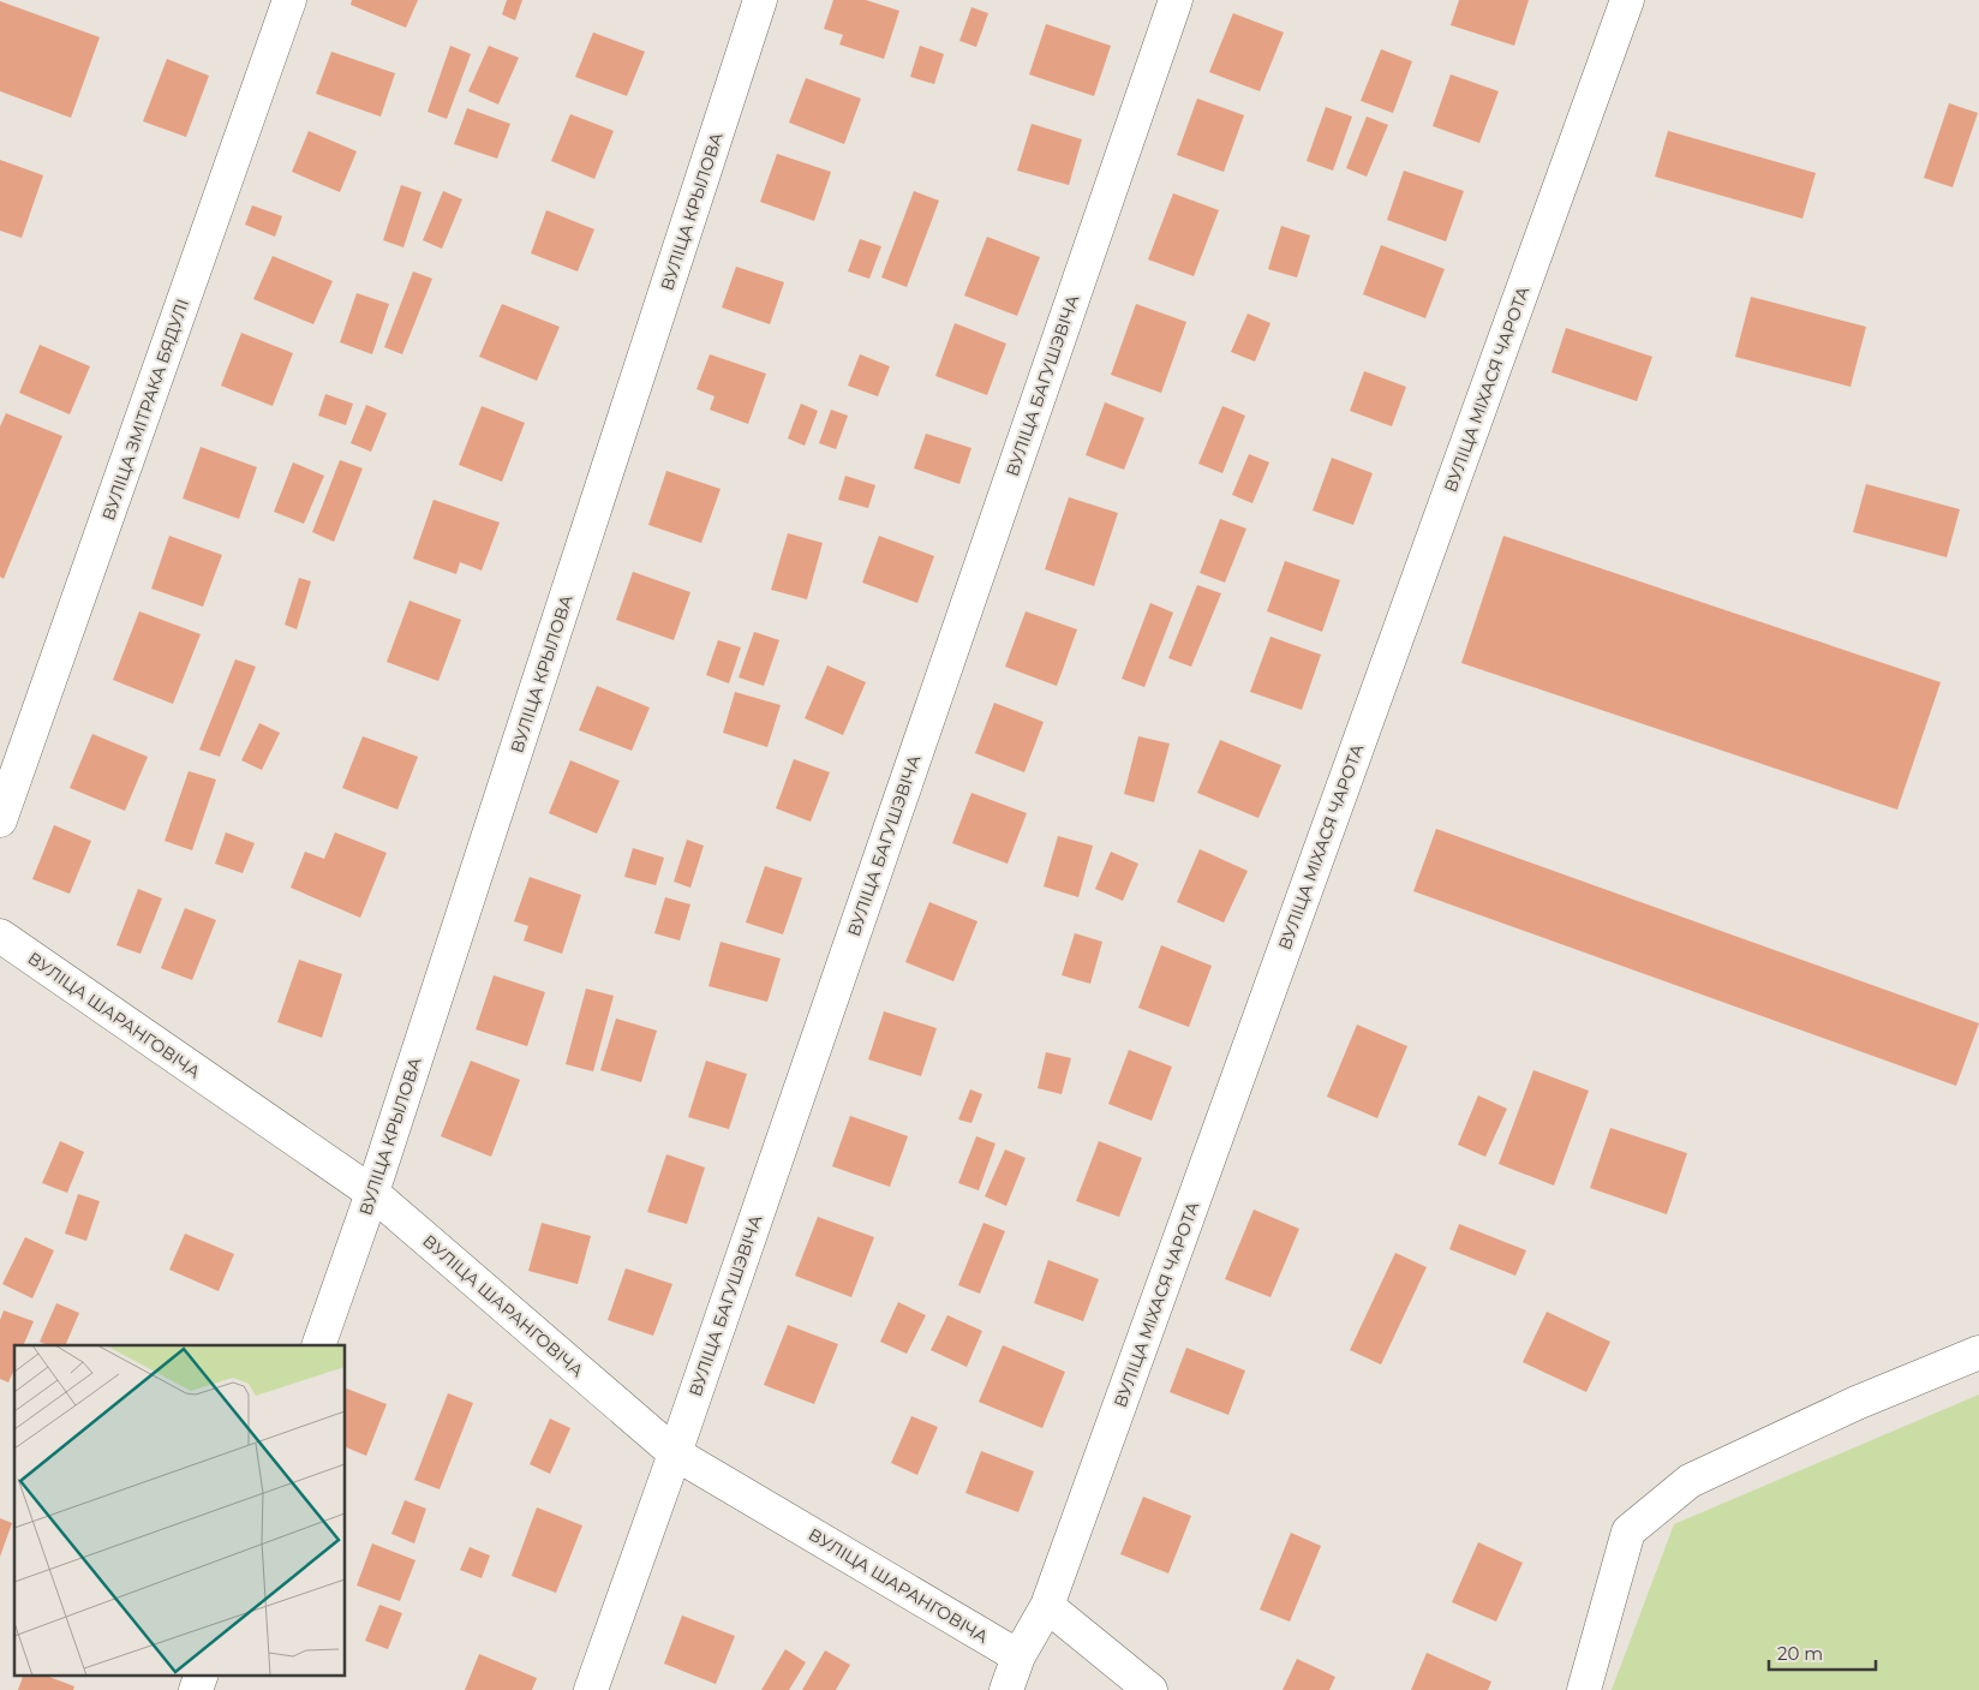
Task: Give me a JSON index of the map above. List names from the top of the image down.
{
  "streets": {
    "street": [
      "ВУЛІЦА КРЫЛОВА",
      "ВУЛІЦА БАГУШЭВІЧА",
      "ВУЛІЦА МІХАСЯ ЧАРОТА",
      "ВУЛІЦА ЗМІТРАКА БЯДУЛІ",
      "ВУЛІЦА ШАРАНГОВІЧА"
    ]
  },
  "crossings": [
    ["ВУЛІЦА КРЫЛОВА", "ВУЛІЦА ШАРАНГОВІЧА"],
    ["ВУЛІЦА БАГУШЭВІЧА", "ВУЛІЦА ШАРАНГОВІЧА"],
    ["ВУЛІЦА МІХАСЯ ЧАРОТА", "ВУЛІЦА ШАРАНГОВІЧА"]
  ],
  "scale_bar": "20 m"
}
